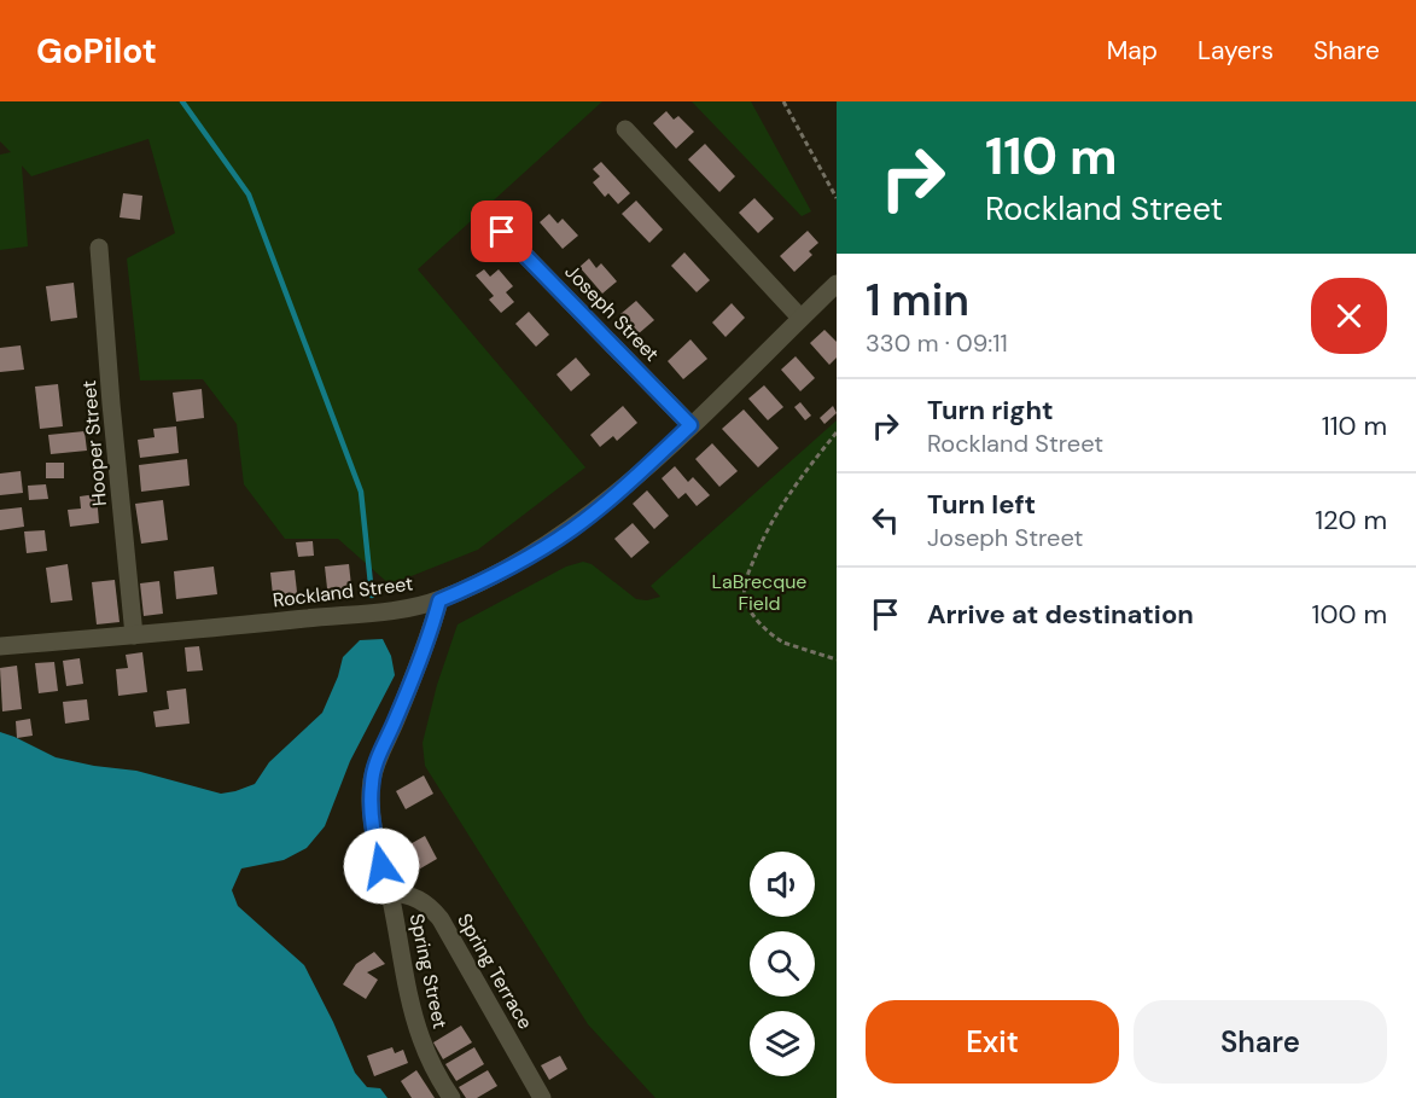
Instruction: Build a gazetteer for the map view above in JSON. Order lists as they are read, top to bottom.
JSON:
{
  "streets": {
    "street": [
      "Joseph Street",
      "Hooper Street",
      "Rockland Street",
      "Spring Street",
      "Spring Terrace"
    ]
  },
  "crossings": [
    ["Joseph Street", "Rockland Street"],
    ["Hooper Street", "Rockland Street"],
    ["Rockland Street", "Spring Street"],
    ["Spring Street", "Spring Terrace"]
  ],
  "parks": ["LaBrecque Field"],
  "page": {
    "header": "GoPilot",
    "nav": ["Map", "Layers", "Share"],
    "turn": ["110 m", "Rockland Street"],
    "heading": ["1 min", "330 m · 09:11"],
    "list": [
      {
        "name": "Turn right",
        "note": "Rockland Street",
        "value": "110 m"
      },
      {
        "name": "Turn left",
        "note": "Joseph Street",
        "value": "120 m"
      },
      {
        "name": "Arrive at destination",
        "value": "100 m"
      }
    ],
    "buttons": ["Exit", "Share"]
  }
}
